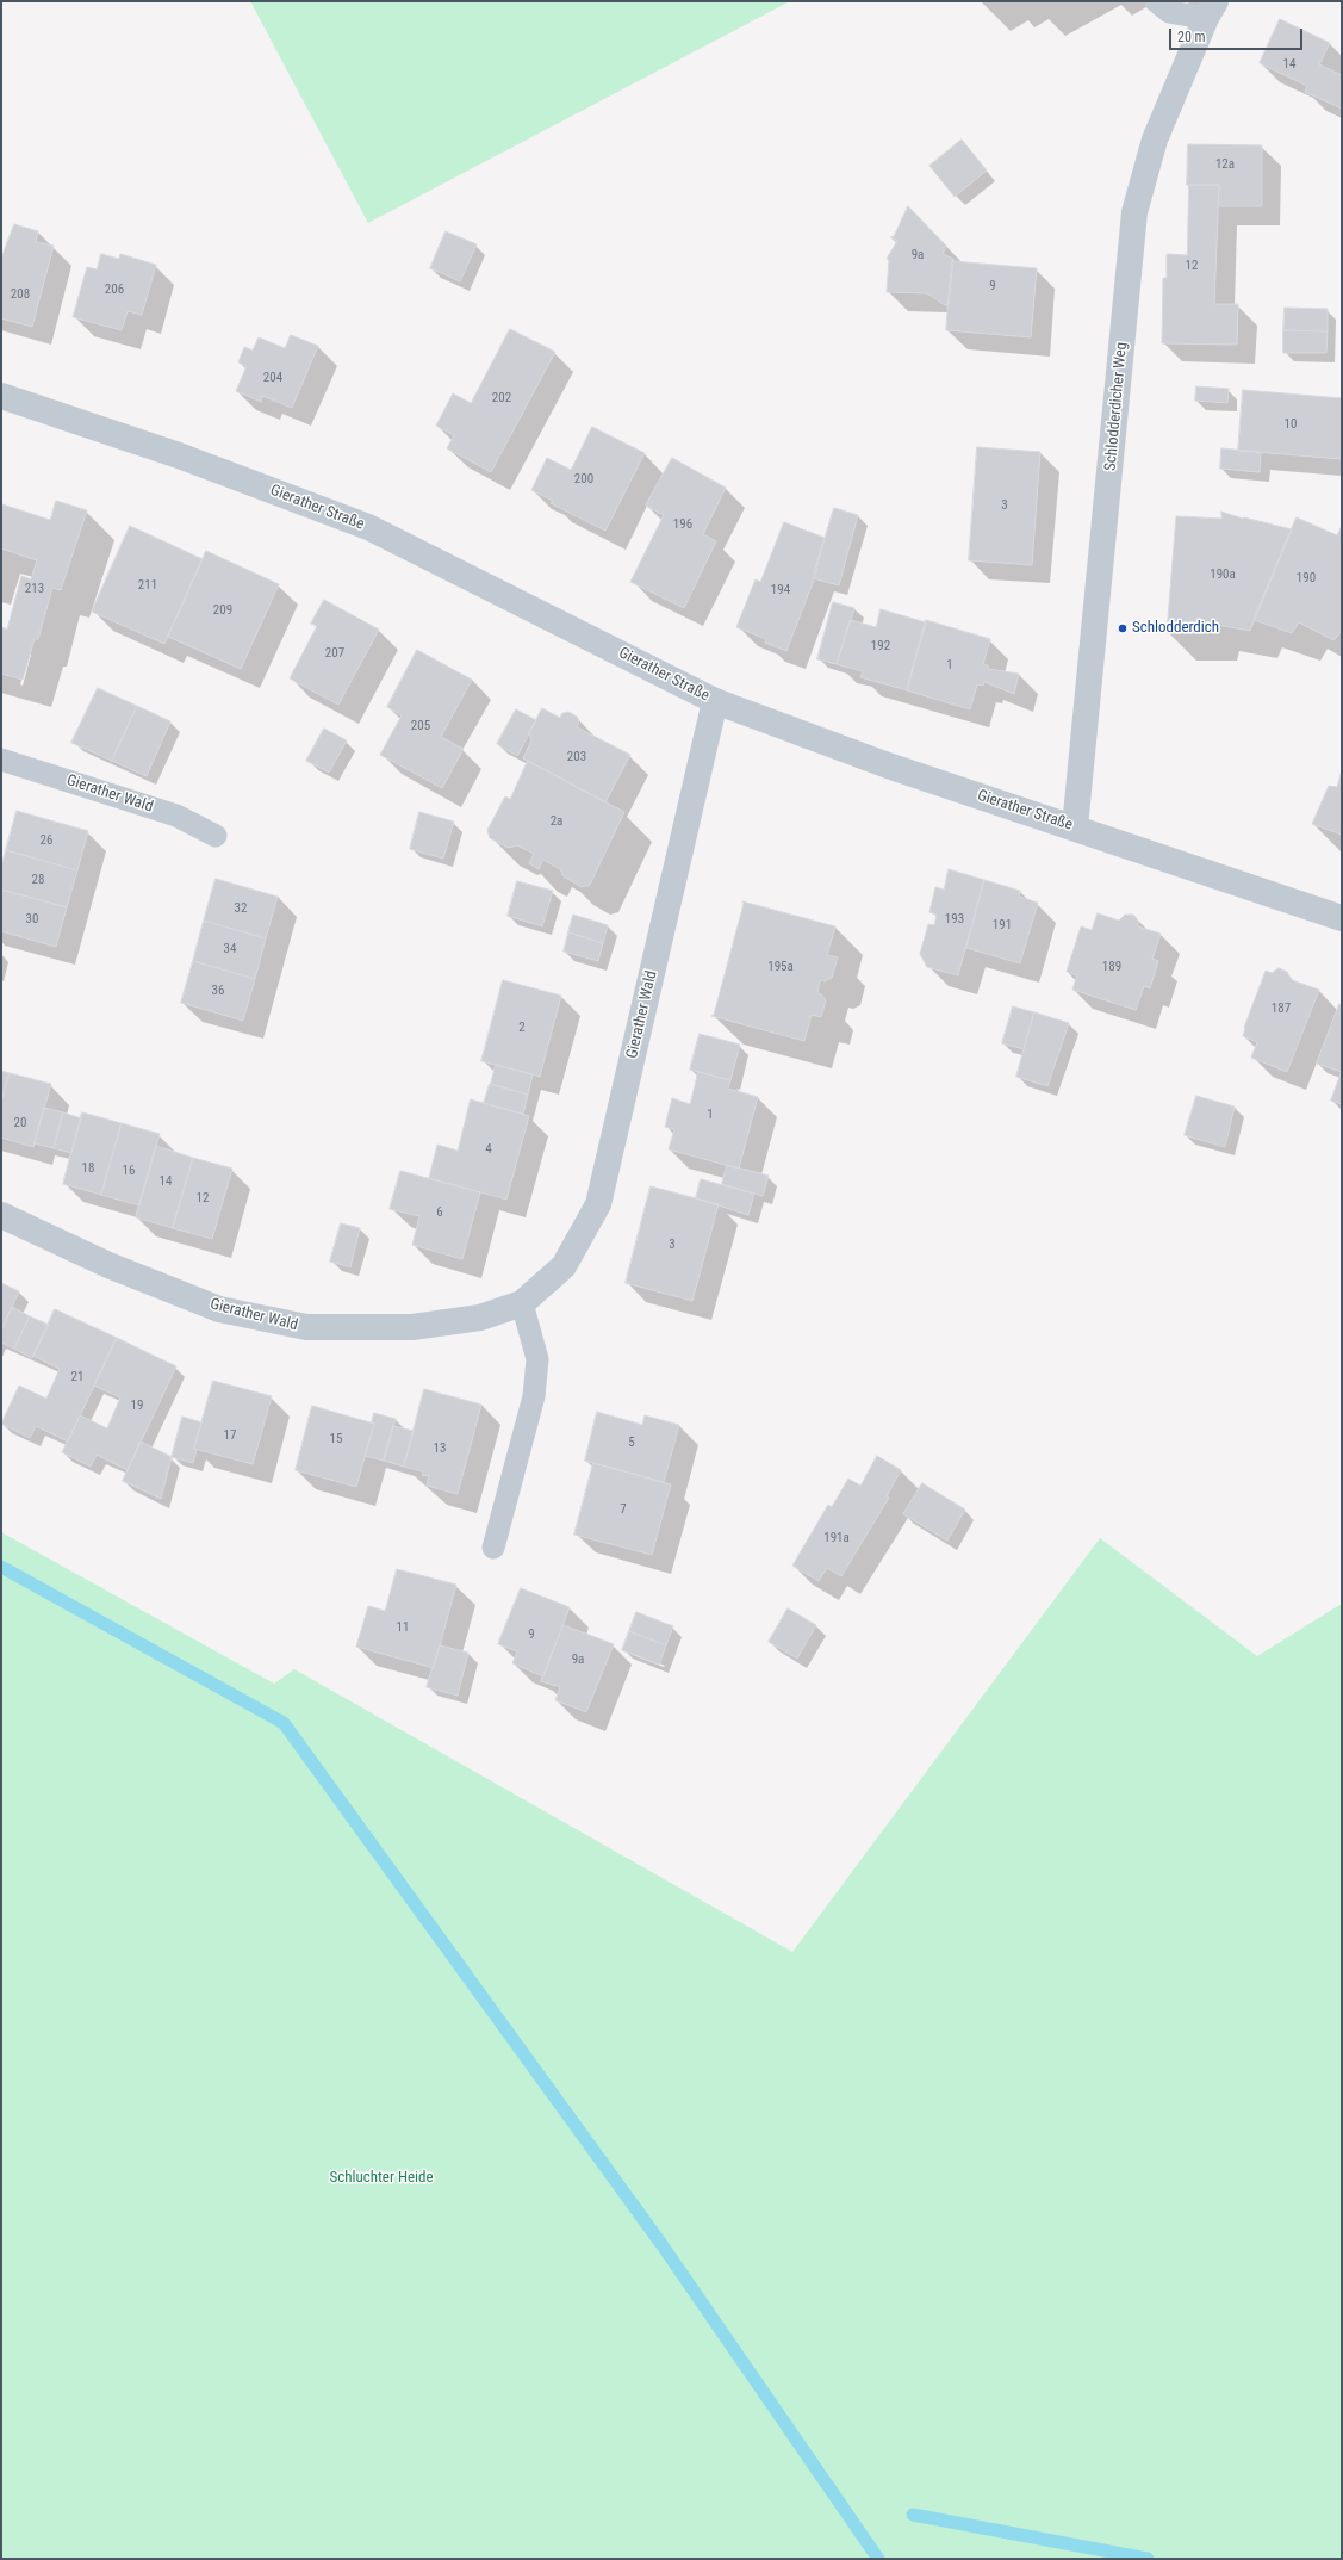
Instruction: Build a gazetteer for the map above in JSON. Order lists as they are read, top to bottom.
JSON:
{
  "streets": {
    "street": ["Schlodderdicher Weg", "Gierather Straße", "Gierather Wald"]
  },
  "crossings": [
    ["Schlodderdicher Weg", "Gierather Straße"],
    ["Gierather Straße", "Gierather Wald"]
  ],
  "parks": ["Schluchter Heide"],
  "places": ["Schlodderdich"],
  "house_numbers": [
    "14",
    "12a",
    "9a",
    "12",
    "9",
    "206",
    "208",
    "204",
    "202",
    "10",
    "200",
    "3",
    "196",
    "190a",
    "190",
    "211",
    "213",
    "194",
    "209",
    "192",
    "207",
    "1",
    "205",
    "203",
    "2a",
    "26",
    "28",
    "32",
    "30",
    "193",
    "191",
    "34",
    "195a",
    "189",
    "36",
    "187",
    "2",
    "1",
    "20",
    "4",
    "18",
    "16",
    "14",
    "12",
    "6",
    "3",
    "21",
    "19",
    "17",
    "15",
    "5",
    "13",
    "7",
    "191a",
    "11",
    "9",
    "9a"
  ],
  "scale_bar": "20 m"
}
